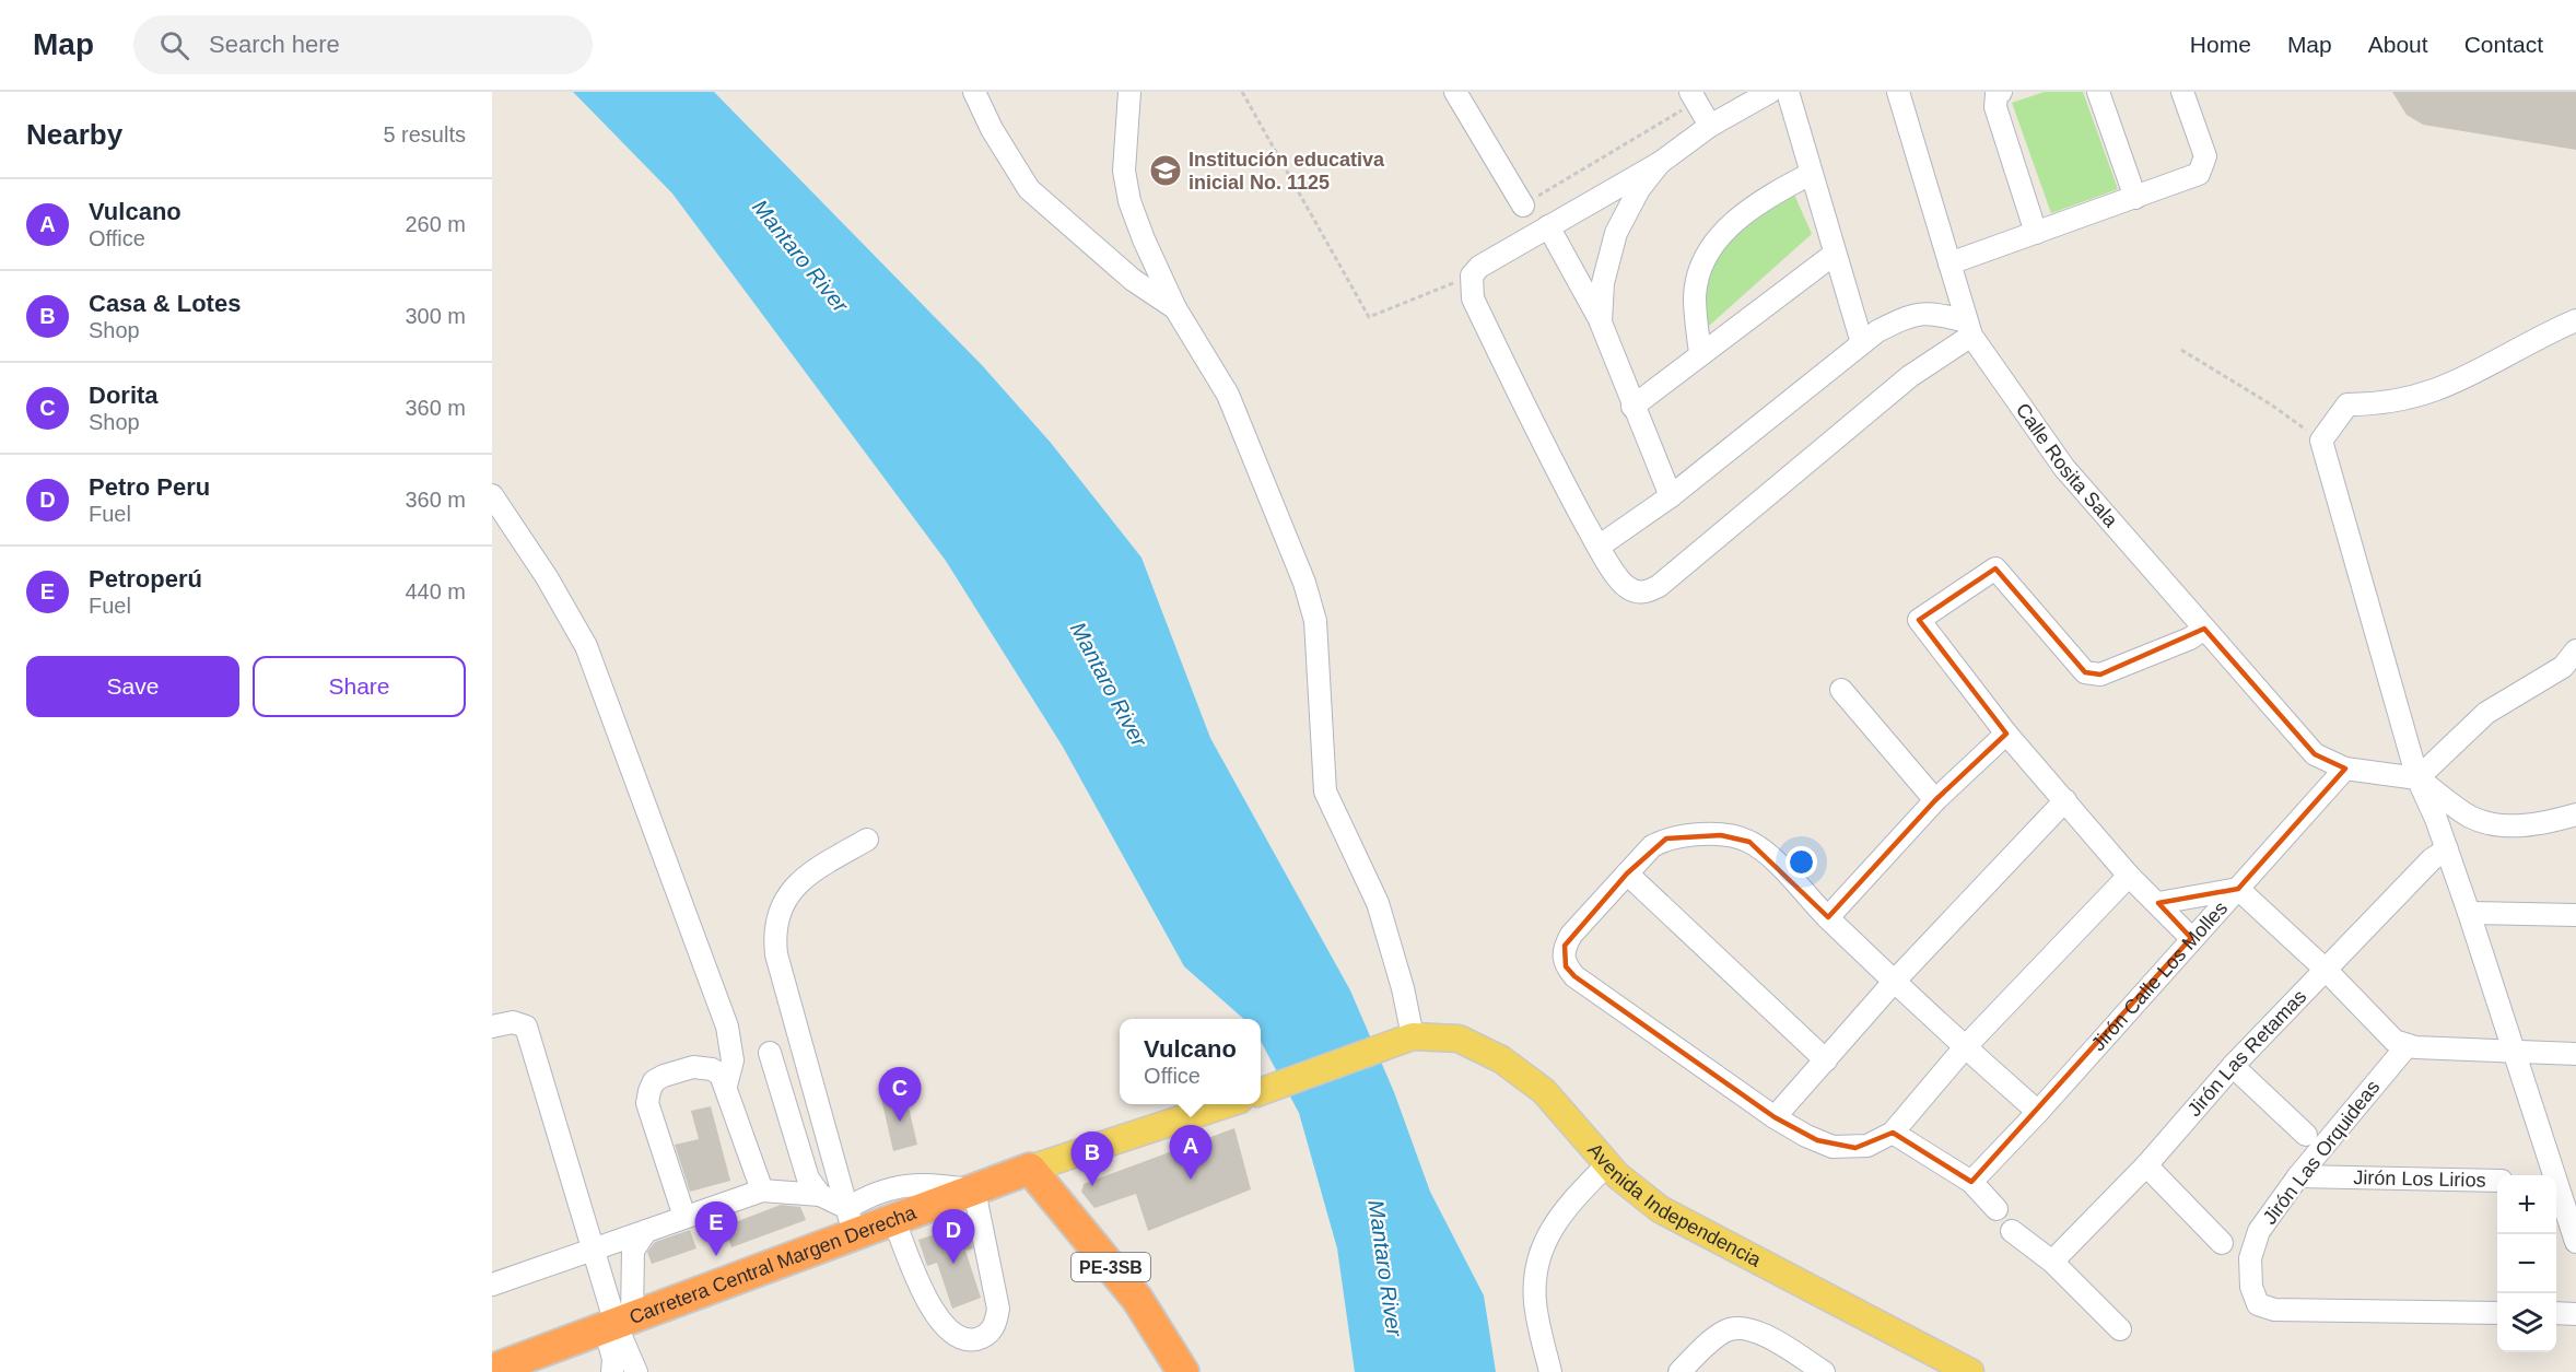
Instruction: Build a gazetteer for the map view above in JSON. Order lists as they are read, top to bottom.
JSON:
{
  "streets": {
    "highway": ["Carretera Central Margen Derecha", "PE-3SB"],
    "main road": ["Avenida Independencia"],
    "street": [
      "Calle Rosita Sala",
      "Jirón Calle Los Molles",
      "Jirón Las Retamas",
      "Jirón Las Orquideas",
      "Jirón Los Lirios"
    ]
  },
  "crossings": [
    ["Calle Rosita Sala", "Jirón Calle Los Molles"],
    ["Jirón Las Orquideas", "Jirón Los Lirios"],
    ["Carretera Central Margen Derecha", "PE-3SB"]
  ],
  "water": ["Mantaro River"],
  "places": {
    "school or university": ["Institución educativa inicial No. 1125"]
  },
  "page": {
    "header": "Map",
    "search": "Search here",
    "nav": [
      "Home",
      "Map",
      "About",
      "Contact"
    ],
    "heading": ["Nearby", "5 results"],
    "list": [
      {
        "mark": "A",
        "name": "Vulcano",
        "note": "Office",
        "value": "260 m"
      },
      {
        "mark": "B",
        "name": "Casa & Lotes",
        "note": "Shop",
        "value": "300 m"
      },
      {
        "mark": "C",
        "name": "Dorita",
        "note": "Shop",
        "value": "360 m"
      },
      {
        "mark": "D",
        "name": "Petro Peru",
        "note": "Fuel",
        "value": "360 m"
      },
      {
        "mark": "E",
        "name": "Petroperú",
        "note": "Fuel",
        "value": "440 m"
      }
    ],
    "buttons": ["Save", "Share"],
    "popup": ["Vulcano", "Office"],
    "pins": [
      "C",
      "A",
      "B",
      "E",
      "D"
    ],
    "map_buttons": ["+", "−"]
  }
}
